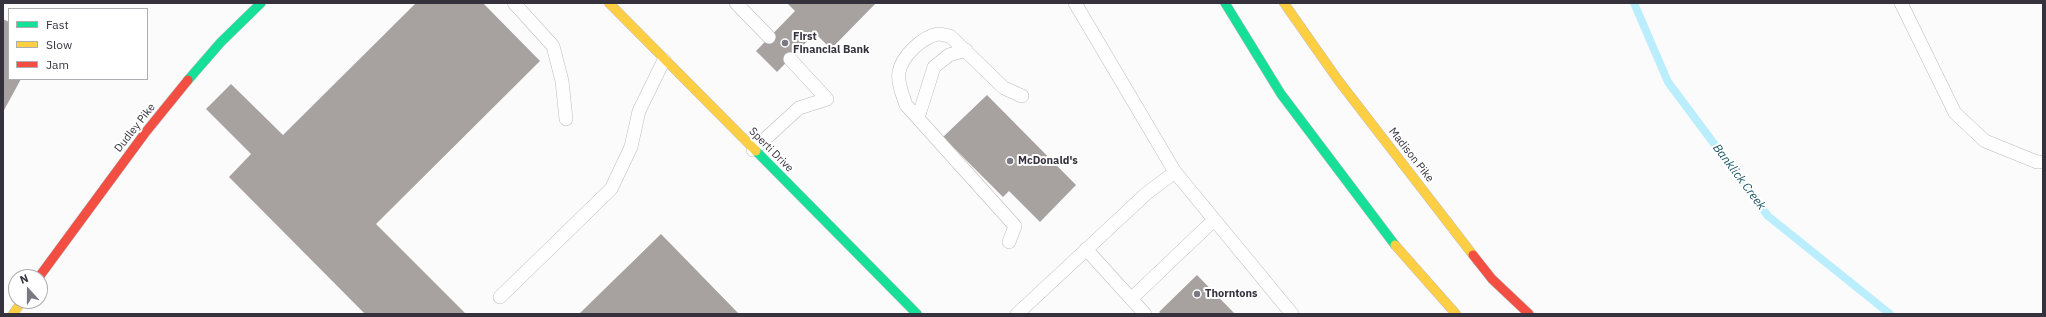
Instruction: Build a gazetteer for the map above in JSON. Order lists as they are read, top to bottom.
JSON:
{
  "streets": {
    "street": ["Dudley Pike", "Sperti Drive", "Madison Pike"]
  },
  "water": ["Banklick Creek"],
  "places": ["First Financial Bank", "McDonald's", "Thorntons"],
  "legend": ["Fast", "Slow", "Jam"],
  "north": "top"
}
